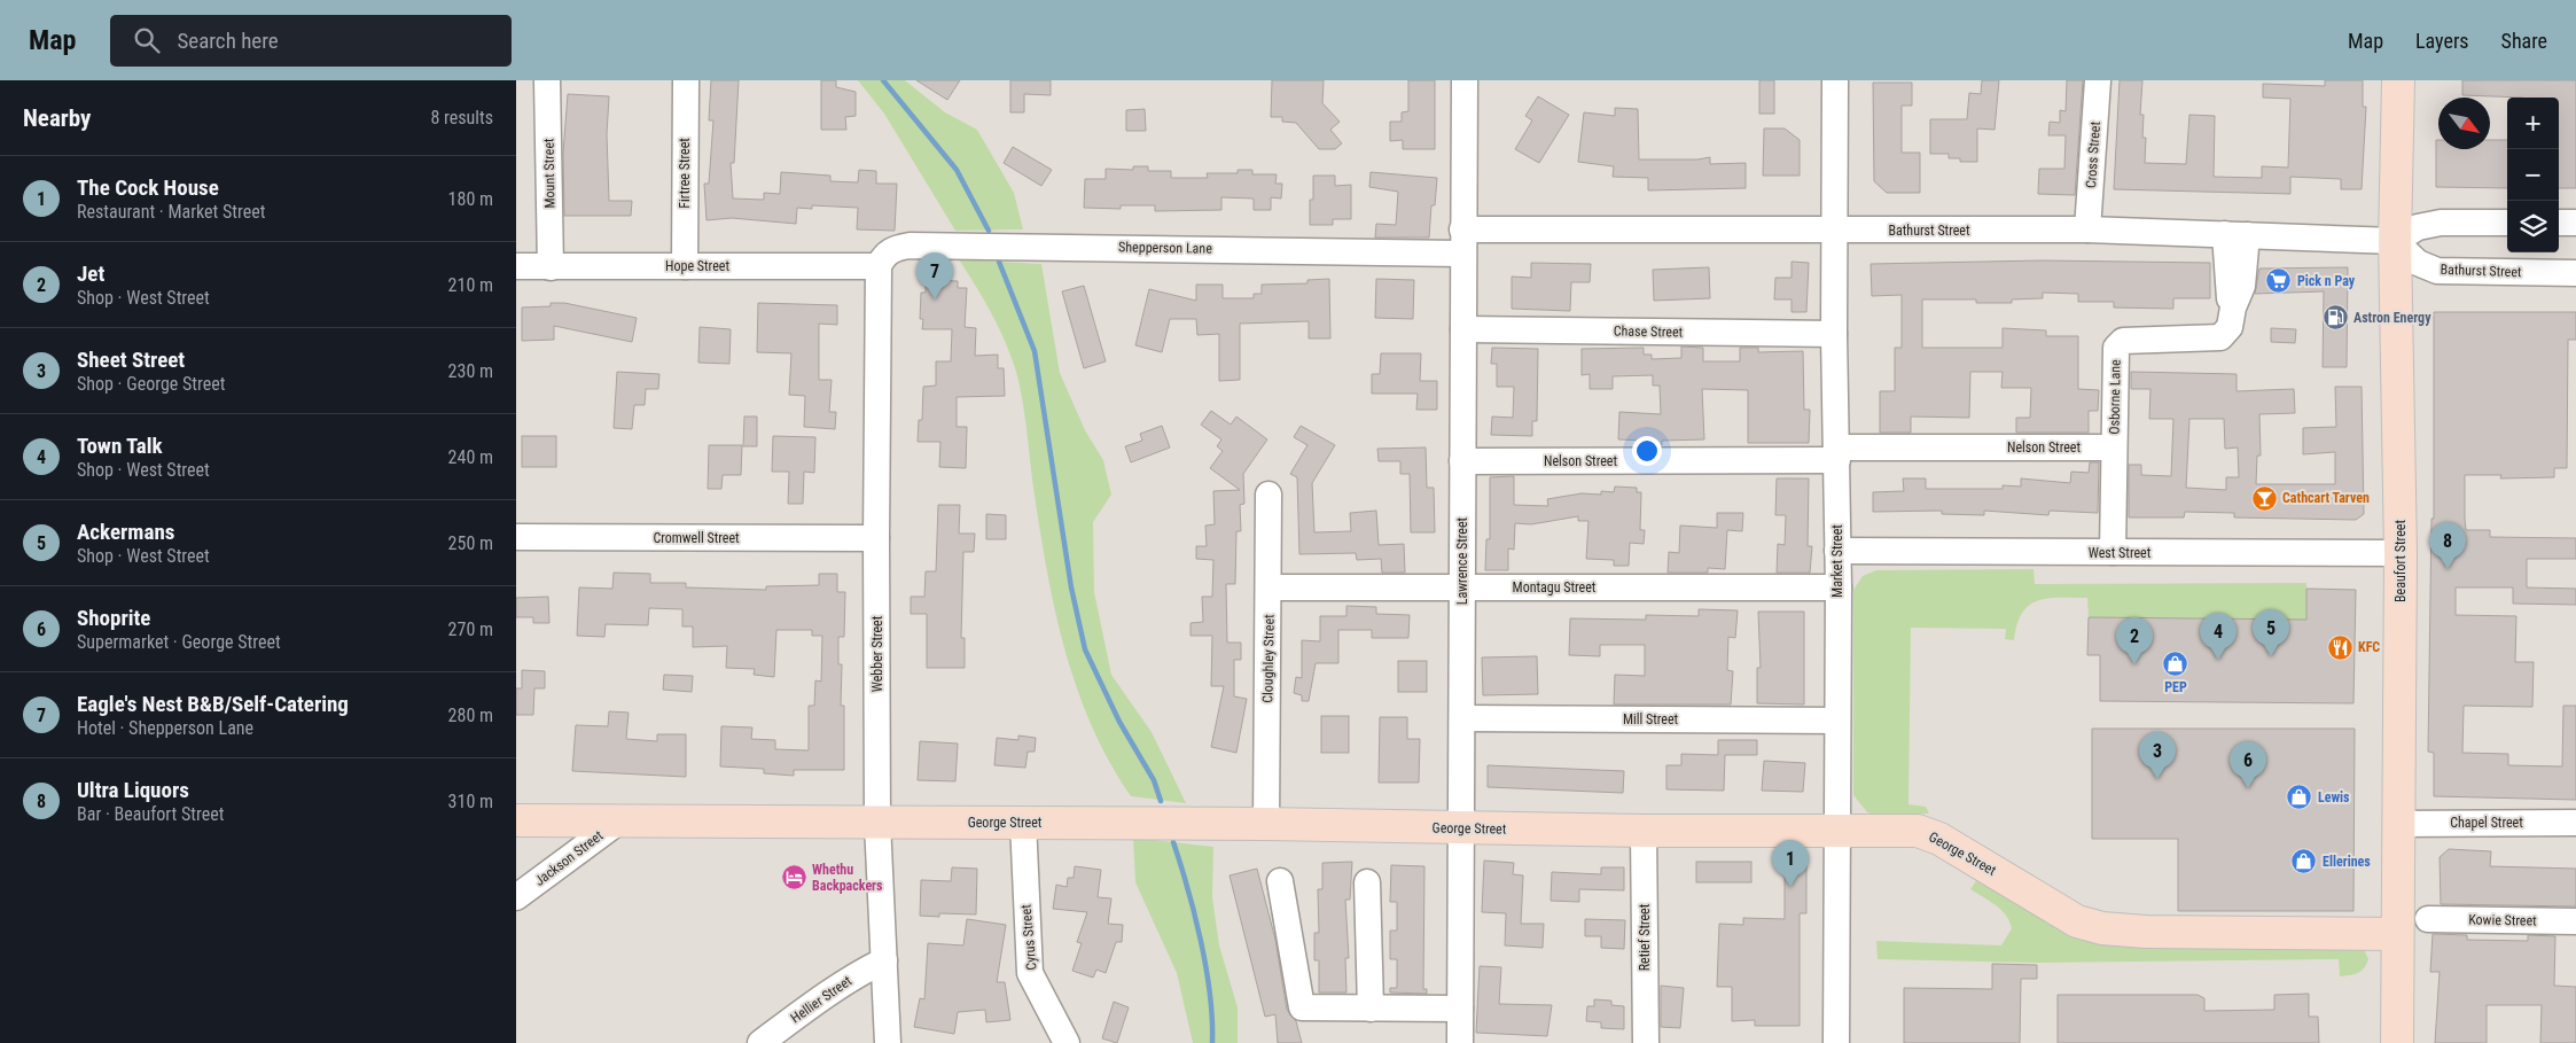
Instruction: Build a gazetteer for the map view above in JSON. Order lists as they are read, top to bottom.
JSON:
{
  "streets": {
    "main road": ["Beaufort Street", "George Street"],
    "street": [
      "Cross Street",
      "Mount Street",
      "Firtree Street",
      "Bathurst Street",
      "Shepperson Lane",
      "Hope Street",
      "Chase Street",
      "Osborne Lane",
      "Nelson Street",
      "Cromwell Street",
      "West Street",
      "Lawrence Street",
      "Market Street",
      "Montagu Street",
      "Webber Street",
      "Cloughley Street",
      "Mill Street",
      "Chapel Street",
      "Jackson Street",
      "Kowie Street",
      "Cyrus Street",
      "Retief Street",
      "Hellier Street"
    ]
  },
  "crossings": [
    ["Cross Street", "Bathurst Street"],
    ["Mount Street", "Hope Street"],
    ["Firtree Street", "Hope Street"],
    ["Bathurst Street", "Shepperson Lane"],
    ["Bathurst Street", "Osborne Lane"],
    ["Bathurst Street", "Lawrence Street"],
    ["Bathurst Street", "Market Street"],
    ["Bathurst Street", "Beaufort Street"],
    ["Shepperson Lane", "Hope Street"],
    ["Shepperson Lane", "Lawrence Street"],
    ["Shepperson Lane", "Webber Street"],
    ["Hope Street", "Webber Street"],
    ["Chase Street", "Lawrence Street"],
    ["Chase Street", "Market Street"],
    ["Osborne Lane", "Nelson Street"],
    ["Osborne Lane", "West Street"],
    ["Nelson Street", "Lawrence Street"],
    ["Nelson Street", "Market Street"],
    ["Cromwell Street", "Webber Street"],
    ["West Street", "Market Street"],
    ["West Street", "Beaufort Street"],
    ["Lawrence Street", "Montagu Street"],
    ["Lawrence Street", "Mill Street"],
    ["Lawrence Street", "George Street"],
    ["Market Street", "Montagu Street"],
    ["Market Street", "Mill Street"],
    ["Market Street", "George Street"],
    ["Beaufort Street", "George Street"],
    ["Beaufort Street", "Chapel Street"],
    ["Montagu Street", "Cloughley Street"],
    ["Webber Street", "George Street"],
    ["Webber Street", "Hellier Street"],
    ["Cloughley Street", "George Street"],
    ["George Street", "Jackson Street"],
    ["George Street", "Cyrus Street"],
    ["George Street", "Retief Street"]
  ],
  "places": {
    "supermarket": ["Pick n Pay"],
    "fuel station": ["Astron Energy"],
    "bar": ["Cathcart Tarven"],
    "restaurant": ["KFC"],
    "shop": ["PEP", "Lewis", "Ellerines"],
    "hotel": ["Whethu Backpackers"]
  },
  "north": "bottom right",
  "page": {
    "header": "Map",
    "search": "Search here",
    "nav": ["Map", "Layers", "Share"],
    "heading": ["Nearby", "8 results"],
    "map_buttons": ["+", "−"],
    "list": [
      {
        "mark": "1",
        "name": "The Cock House",
        "note": "Restaurant · Market Street",
        "value": "180 m"
      },
      {
        "mark": "2",
        "name": "Jet",
        "note": "Shop · West Street",
        "value": "210 m"
      },
      {
        "mark": "3",
        "name": "Sheet Street",
        "note": "Shop · George Street",
        "value": "230 m"
      },
      {
        "mark": "4",
        "name": "Town Talk",
        "note": "Shop · West Street",
        "value": "240 m"
      },
      {
        "mark": "5",
        "name": "Ackermans",
        "note": "Shop · West Street",
        "value": "250 m"
      },
      {
        "mark": "6",
        "name": "Shoprite",
        "note": "Supermarket · George Street",
        "value": "270 m"
      },
      {
        "mark": "7",
        "name": "Eagle's Nest B&B/Self-Catering",
        "note": "Hotel · Shepperson Lane",
        "value": "280 m"
      },
      {
        "mark": "8",
        "name": "Ultra Liquors",
        "note": "Bar · Beaufort Street",
        "value": "310 m"
      }
    ],
    "pins": [
      "7",
      "8",
      "5",
      "4",
      "2",
      "3",
      "6",
      "1"
    ]
  }
}
